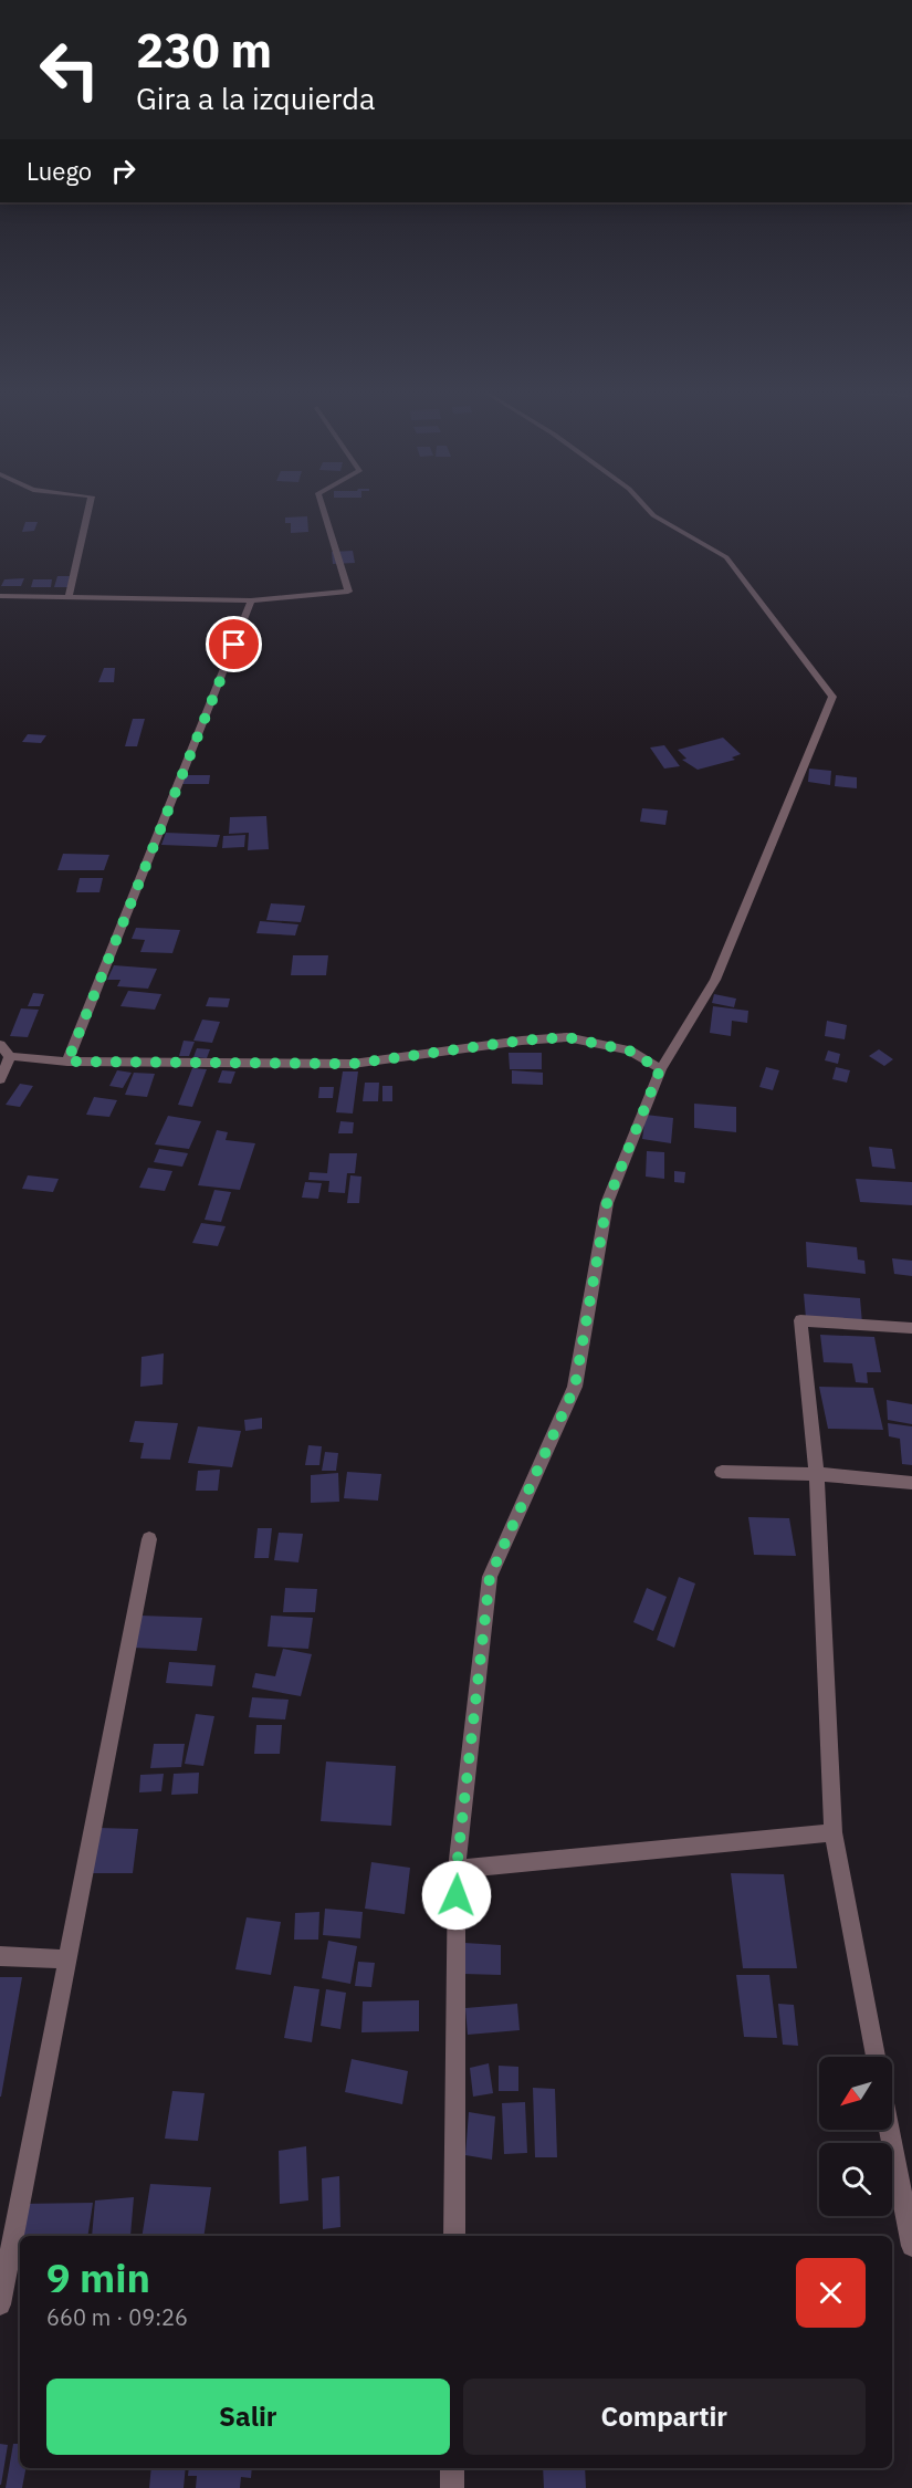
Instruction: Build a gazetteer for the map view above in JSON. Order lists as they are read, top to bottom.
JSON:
{
  "north": "bottom left",
  "page": {
    "turn": ["230 m", "Gira a la izquierda"],
    "then": "Luego",
    "heading": ["9 min", "660 m · 09:26"],
    "buttons": ["Salir", "Compartir"]
  }
}
